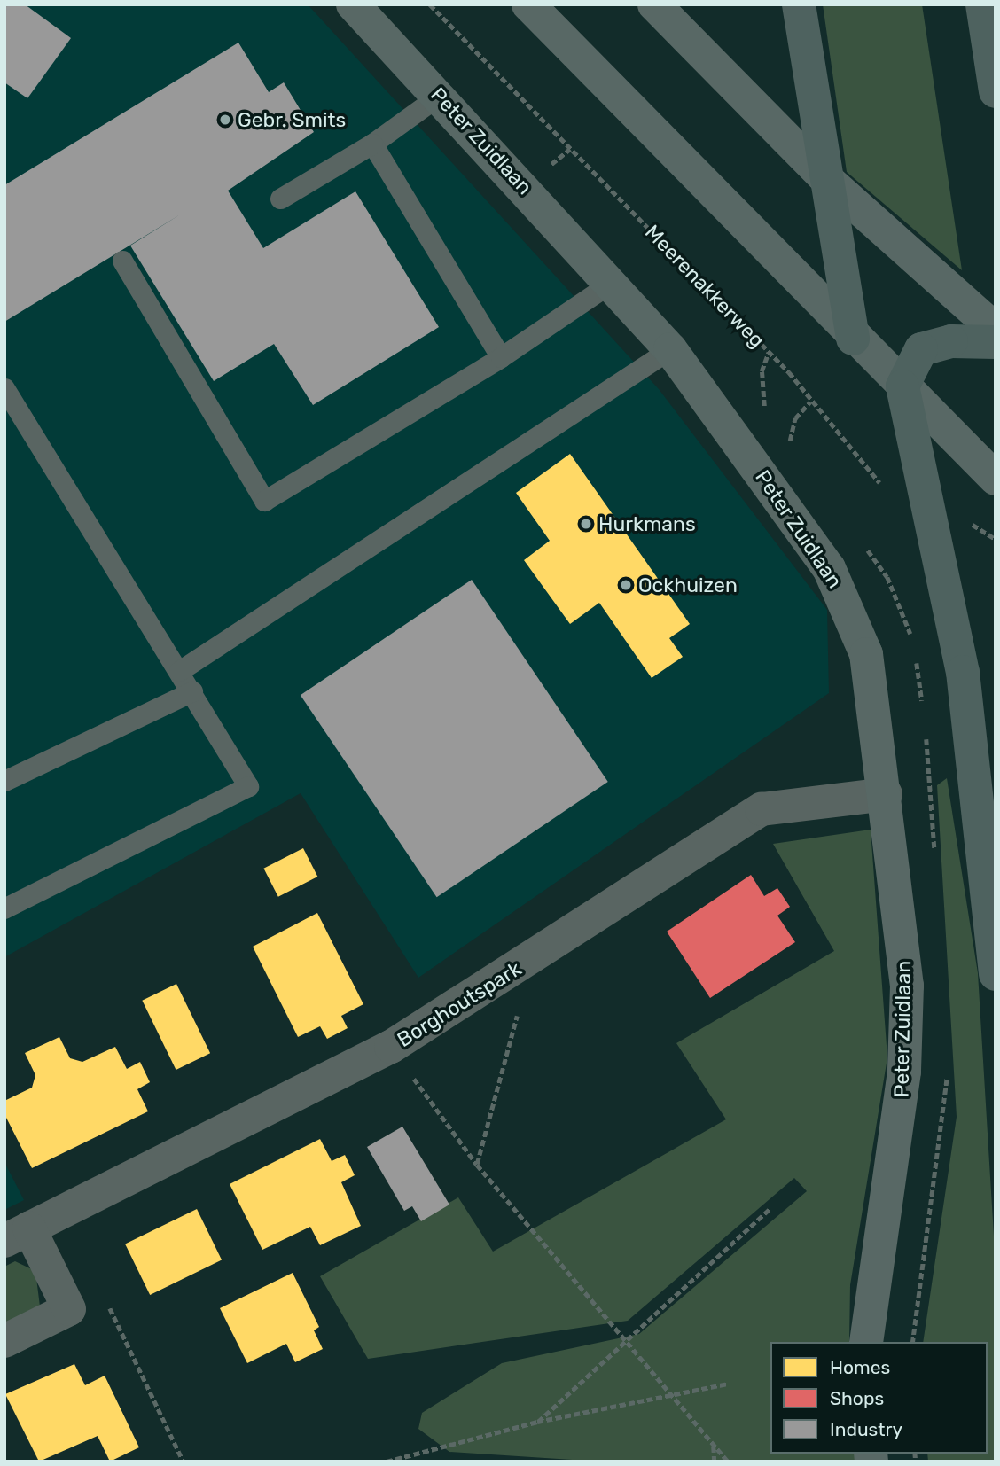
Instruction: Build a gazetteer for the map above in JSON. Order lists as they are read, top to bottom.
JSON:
{
  "streets": {
    "street": ["Peter Zuidlaan", "Borghoutspark"],
    "path": ["Meerenakkerweg"]
  },
  "crossings": [
    ["Peter Zuidlaan", "Borghoutspark"]
  ],
  "places": ["Gebr. Smits", "Hurkmans", "Ockhuizen"],
  "legend": ["Homes", "Shops", "Industry"]
}
